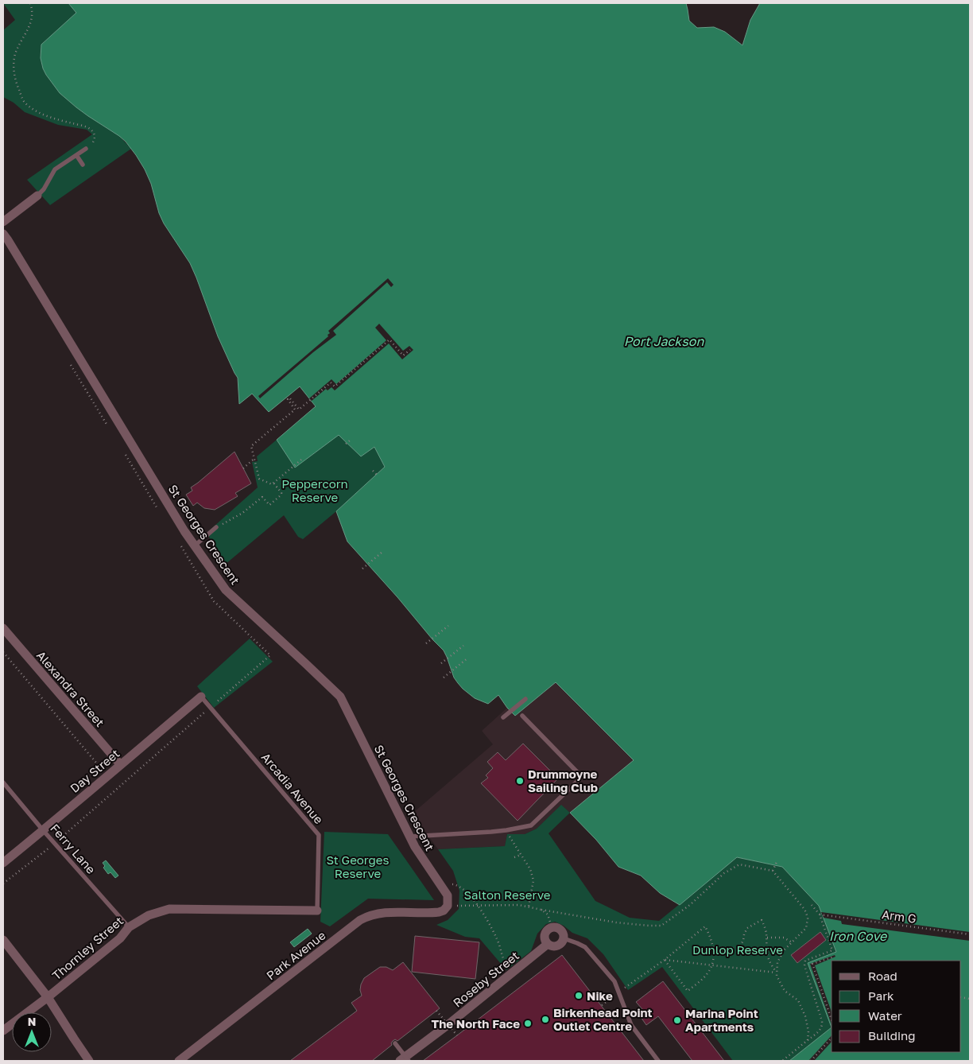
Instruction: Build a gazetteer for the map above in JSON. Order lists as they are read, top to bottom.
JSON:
{
  "streets": {
    "street": [
      "St Georges Crescent",
      "Alexandra Street",
      "Day Street",
      "Thornley Street",
      "Park Avenue",
      "Roseby Street"
    ],
    "lane": ["Arcadia Avenue", "Ferry Lane"],
    "path": ["Arm G"]
  },
  "crossings": [
    ["St Georges Crescent", "Park Avenue"],
    ["Alexandra Street", "Day Street"],
    ["Day Street", "Arcadia Avenue"],
    ["Day Street", "Ferry Lane"],
    ["Arcadia Avenue", "Thornley Street"],
    ["Ferry Lane", "Thornley Street"]
  ],
  "water": ["Port Jackson", "Iron Cove"],
  "parks": [
    "Peppercorn Reserve",
    "St Georges Reserve",
    "Salton Reserve",
    "Dunlop Reserve"
  ],
  "places": [
    "Drummoyne Sailing Club",
    "Nike",
    "Birkenhead Point Outlet Centre",
    "Marina Point Apartments",
    "The North Face"
  ],
  "legend": [
    "Road",
    "Park",
    "Water",
    "Building"
  ],
  "north": "top"
}
